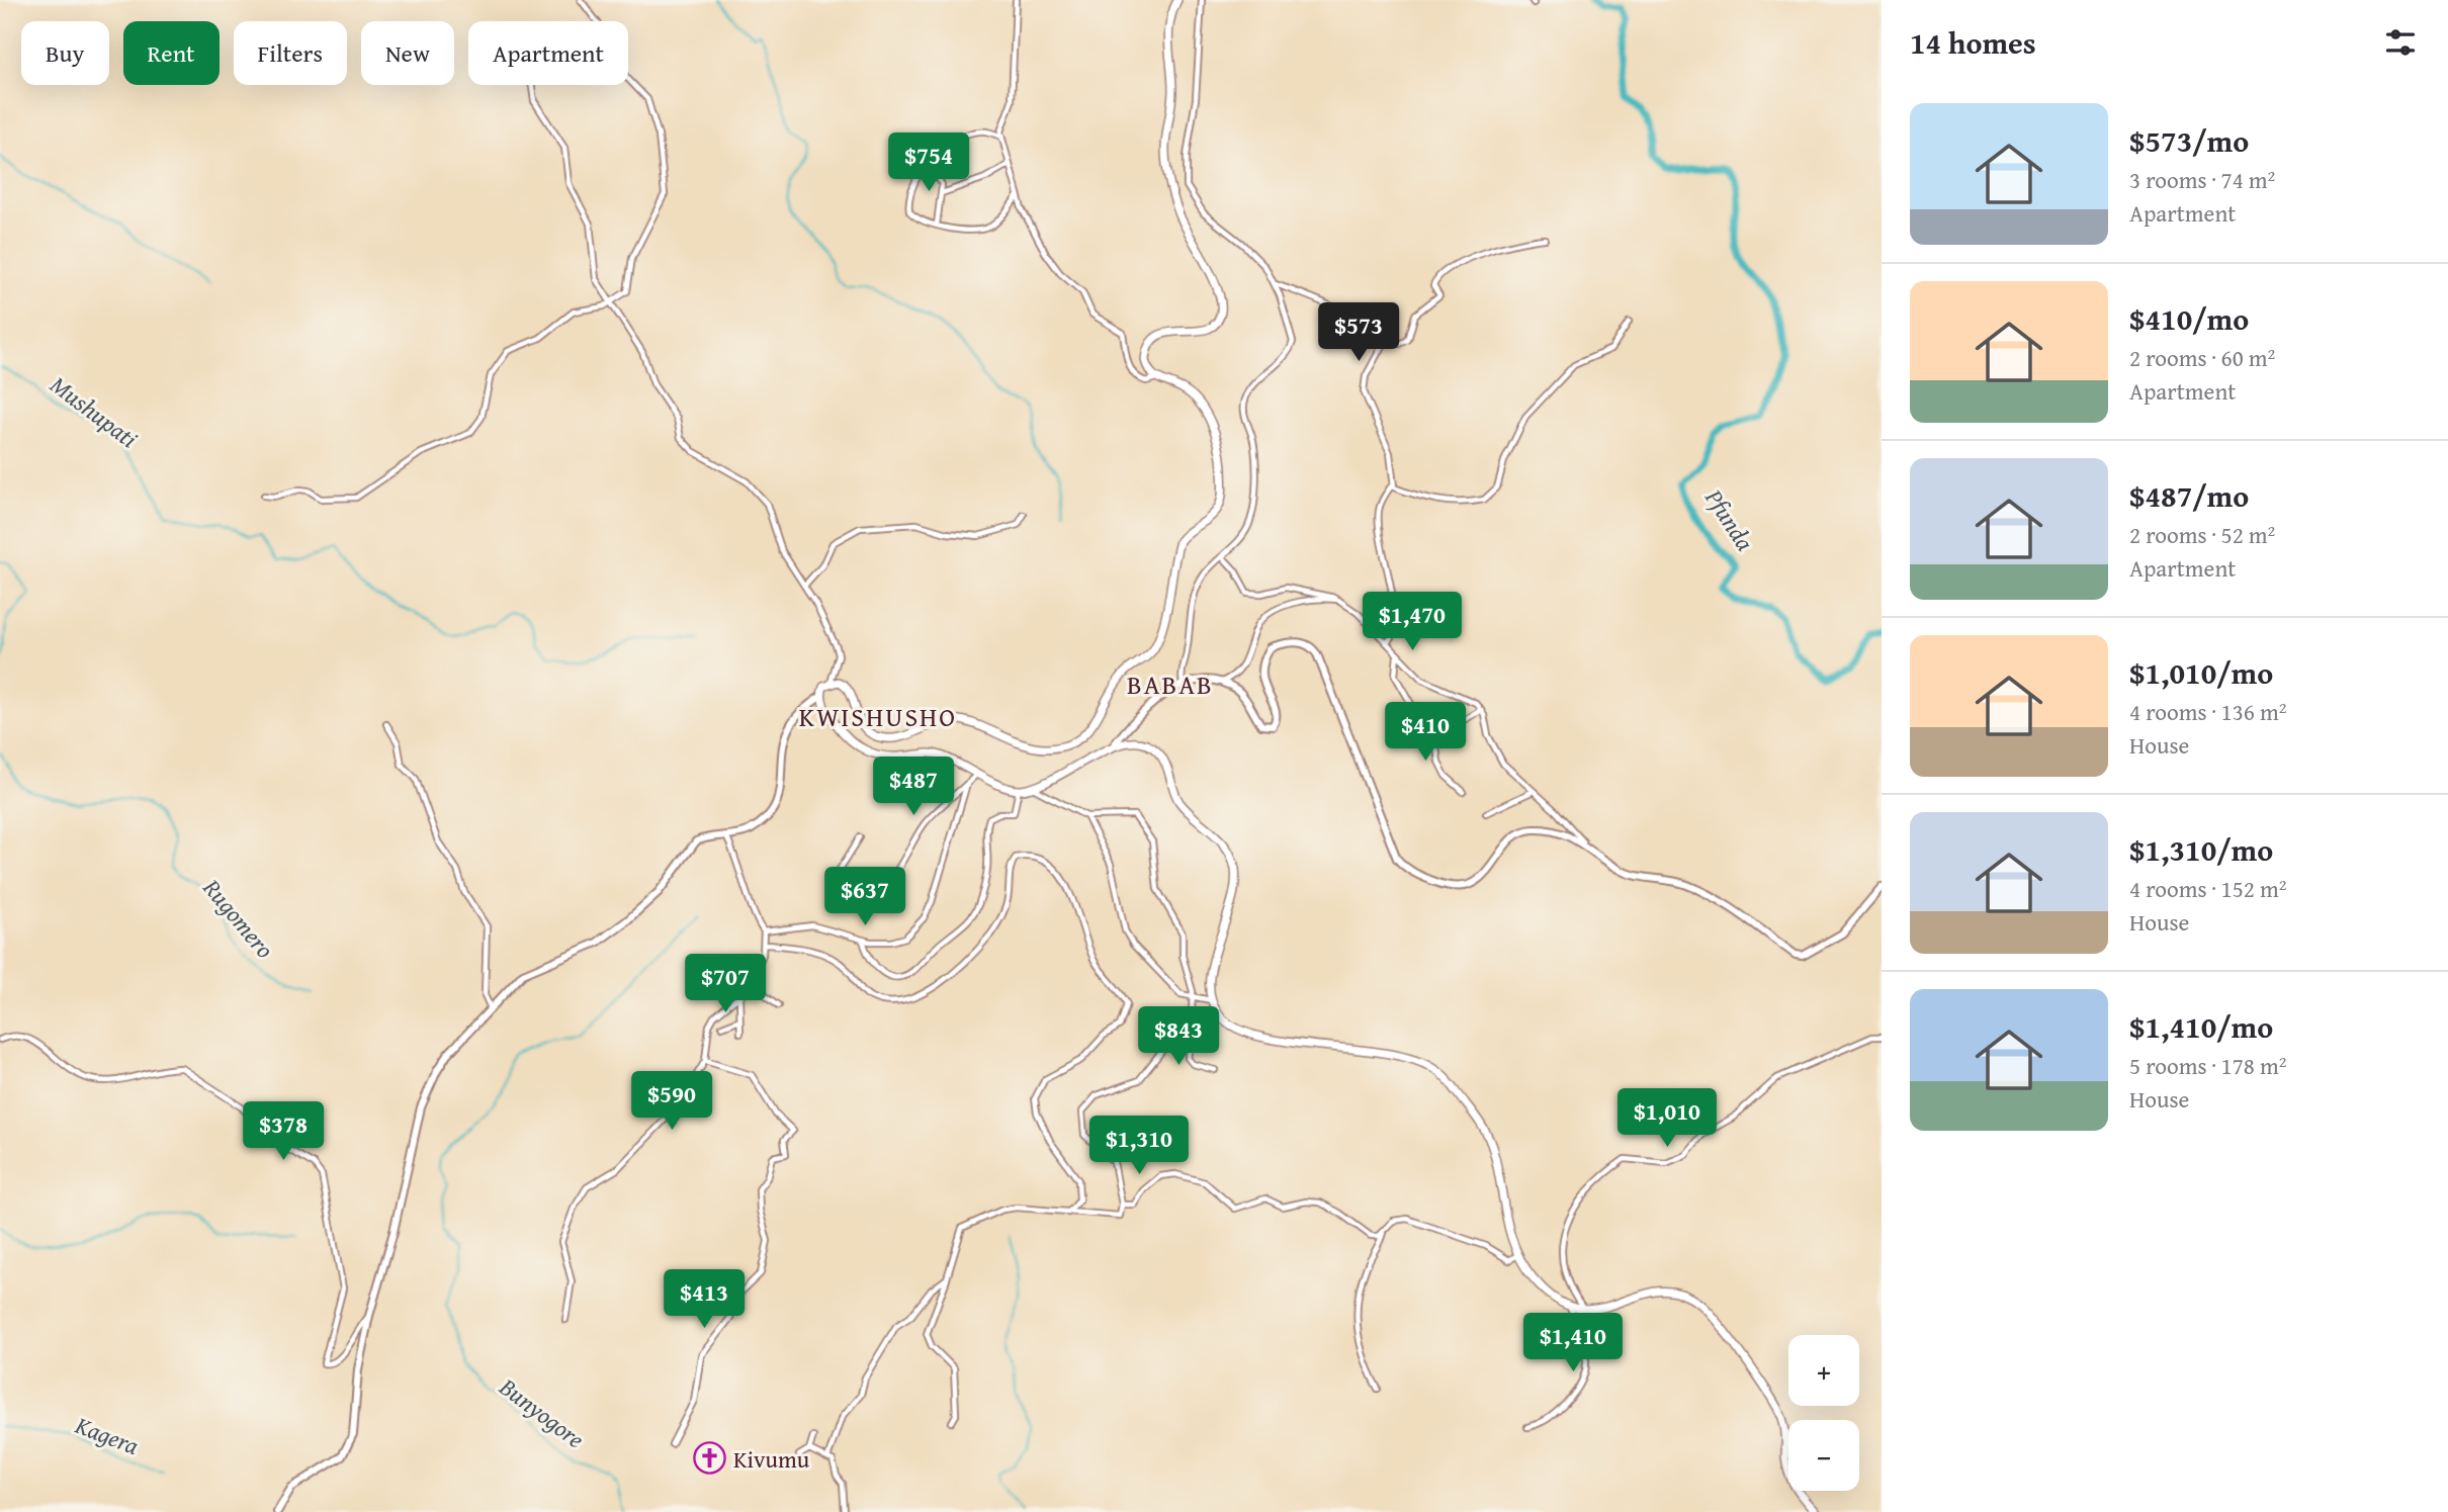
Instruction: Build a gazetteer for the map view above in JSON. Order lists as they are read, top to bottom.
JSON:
{
  "districts": ["BABAB", "KWISHUSHO"],
  "water": [
    "Mushupati",
    "Pfunda",
    "Rugomero",
    "Bunyogore",
    "Kagera"
  ],
  "places": {
    "church": ["Kivumu"]
  },
  "page": {
    "heading": "14 homes",
    "chip": [
      "Buy",
      "Rent",
      "Filters",
      "New",
      "Apartment"
    ],
    "list": [
      {
        "name": "$573/mo",
        "note": "3 rooms · 74 m² · Apartment"
      },
      {
        "name": "$410/mo",
        "note": "2 rooms · 60 m² · Apartment"
      },
      {
        "name": "$487/mo",
        "note": "2 rooms · 52 m² · Apartment"
      },
      {
        "name": "$1,010/mo",
        "note": "4 rooms · 136 m² · House"
      },
      {
        "name": "$1,310/mo",
        "note": "4 rooms · 152 m² · House"
      },
      {
        "name": "$1,410/mo",
        "note": "5 rooms · 178 m² · House"
      }
    ],
    "price": [
      "$754",
      "$573",
      "$1,470",
      "$410",
      "$487",
      "$637",
      "$707",
      "$843",
      "$590",
      "$1,010",
      "$378",
      "$1,310",
      "$413",
      "$1,410"
    ],
    "map_buttons": ["+", "−"]
  }
}
